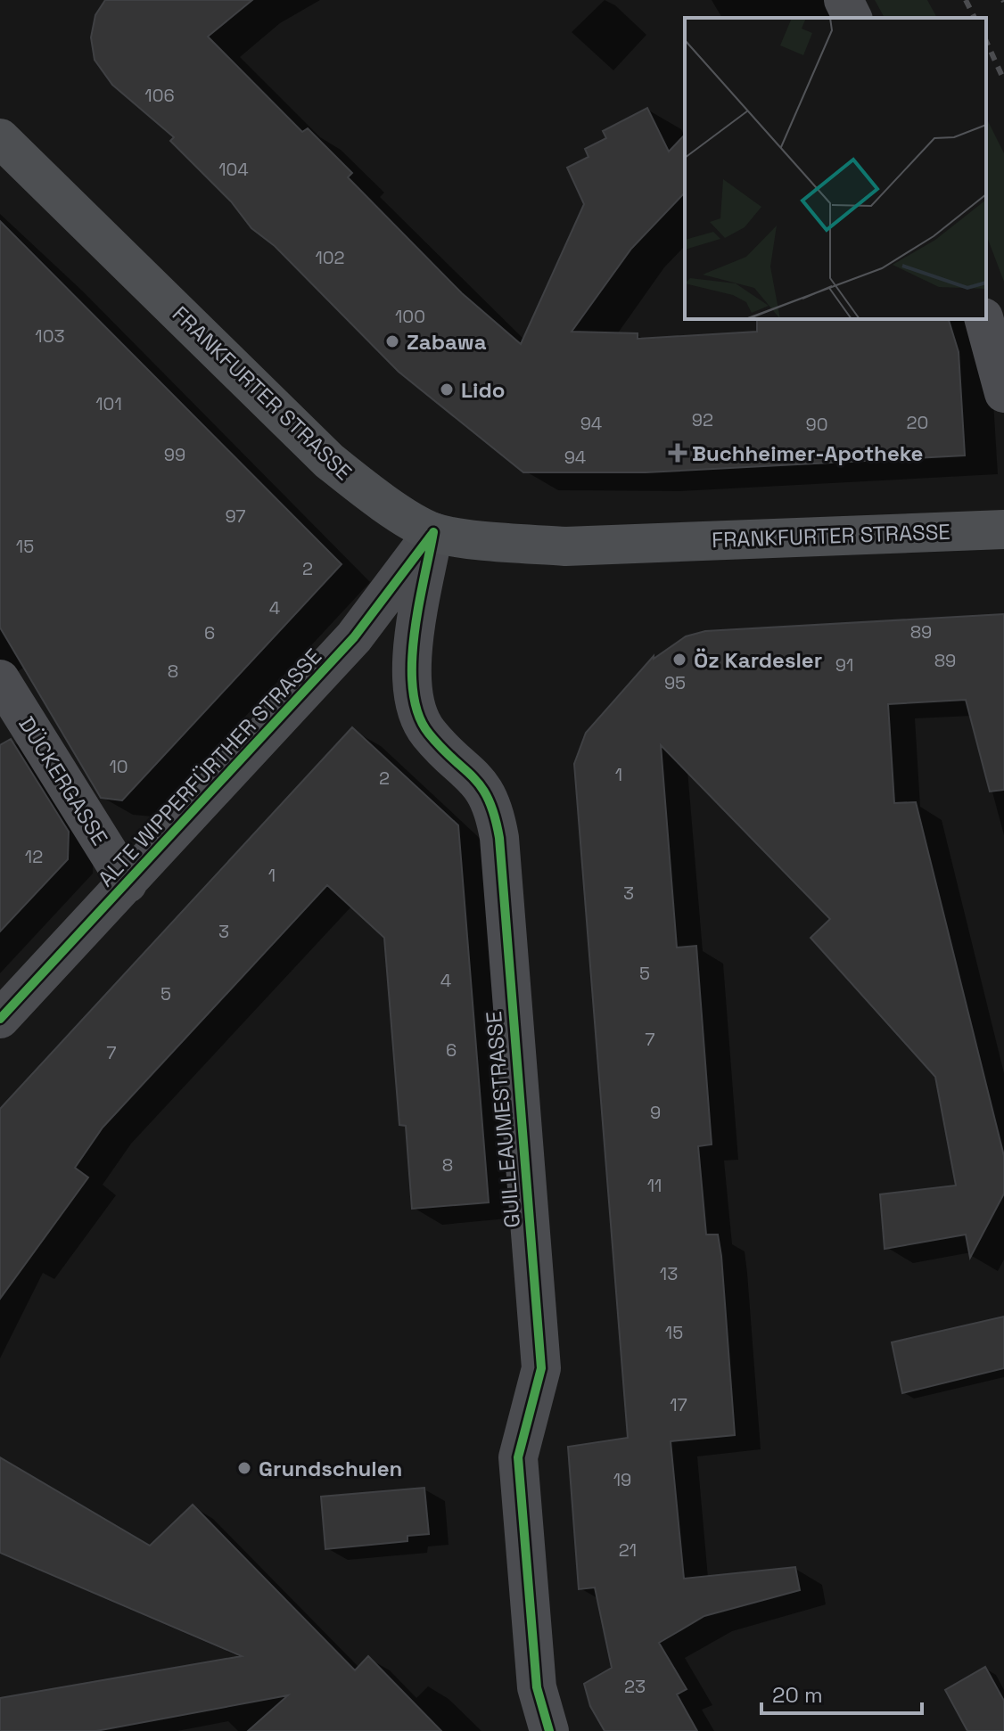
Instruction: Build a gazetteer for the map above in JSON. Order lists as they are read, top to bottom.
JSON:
{
  "streets": {
    "main road": ["FRANKFURTER STRASSE"],
    "street": ["ALTE WIPPERFÜRTHER STRASSE", "DÜCKERGASSE", "GUILLEAUMESTRASSE"]
  },
  "crossings": [
    ["FRANKFURTER STRASSE", "ALTE WIPPERFÜRTHER STRASSE"],
    ["FRANKFURTER STRASSE", "GUILLEAUMESTRASSE"],
    ["ALTE WIPPERFÜRTHER STRASSE", "DÜCKERGASSE"],
    ["ALTE WIPPERFÜRTHER STRASSE", "GUILLEAUMESTRASSE"]
  ],
  "places": {
    "other": [
      "Zabawa",
      "Lido",
      "Öz Kardesler",
      "Grundschulen"
    ],
    "health": ["Buchheimer-Apotheke"]
  },
  "house_numbers": [
    "106",
    "104",
    "102",
    "100",
    "103",
    "101",
    "92",
    "20",
    "94",
    "90",
    "99",
    "94",
    "97",
    "15",
    "2",
    "4",
    "89",
    "6",
    "89",
    "91",
    "8",
    "95",
    "10",
    "1",
    "2",
    "12",
    "1",
    "3",
    "3",
    "5",
    "4",
    "5",
    "7",
    "6",
    "7",
    "9",
    "8",
    "11",
    "13",
    "15",
    "17",
    "19",
    "21",
    "23"
  ],
  "scale_bar": "20 m"
}
